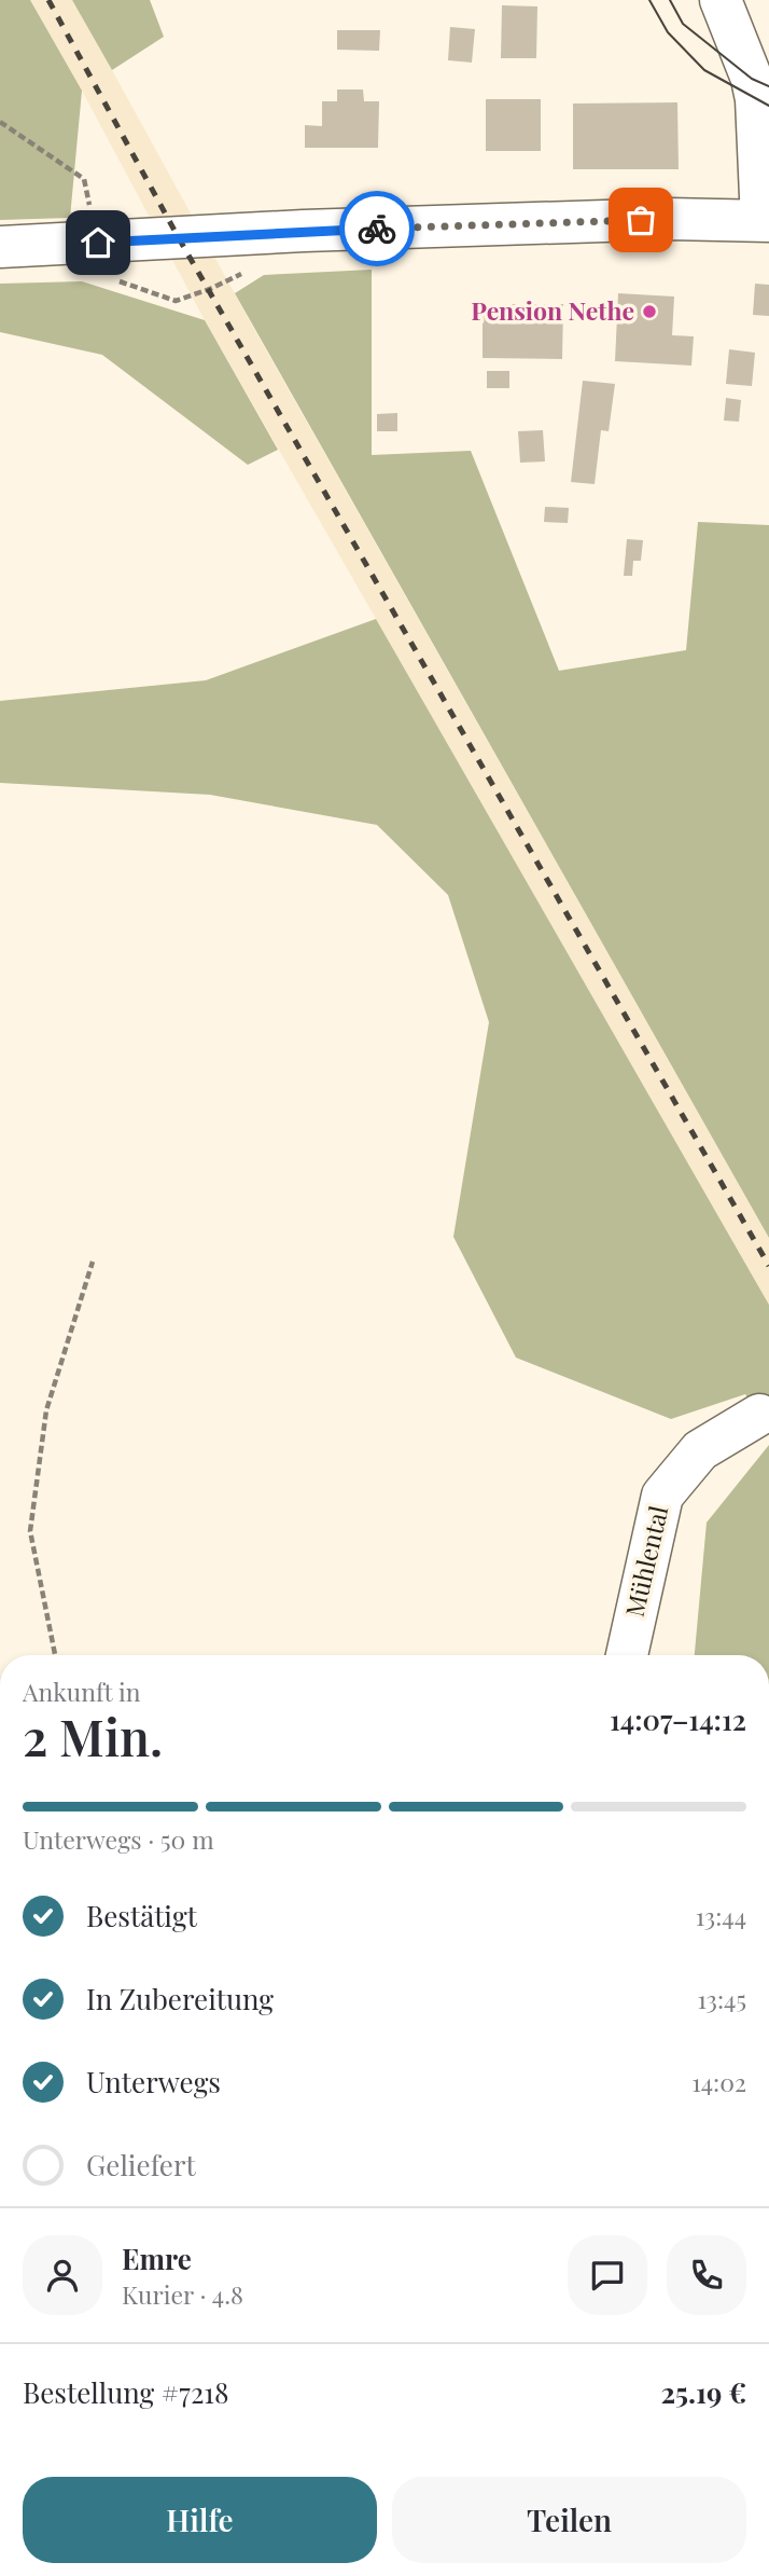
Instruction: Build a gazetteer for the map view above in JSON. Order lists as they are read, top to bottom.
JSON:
{
  "streets": {
    "street": ["Mühlental"]
  },
  "places": ["Pension Nethe"],
  "page": {
    "heading": ["2 Min.", "Ankunft in", "14:07–14:12"],
    "panel": [
      "Emre",
      "Kurier · 4.8",
      "Bestellung #7218",
      "25.19 €"
    ],
    "bar": "Unterwegs · 50 m",
    "list": [
      ["Bestätigt", "13:44"],
      ["In Zubereitung", "13:45"],
      ["Unterwegs", "14:02"],
      "Geliefert"
    ],
    "buttons": ["Hilfe", "Teilen"]
  }
}
